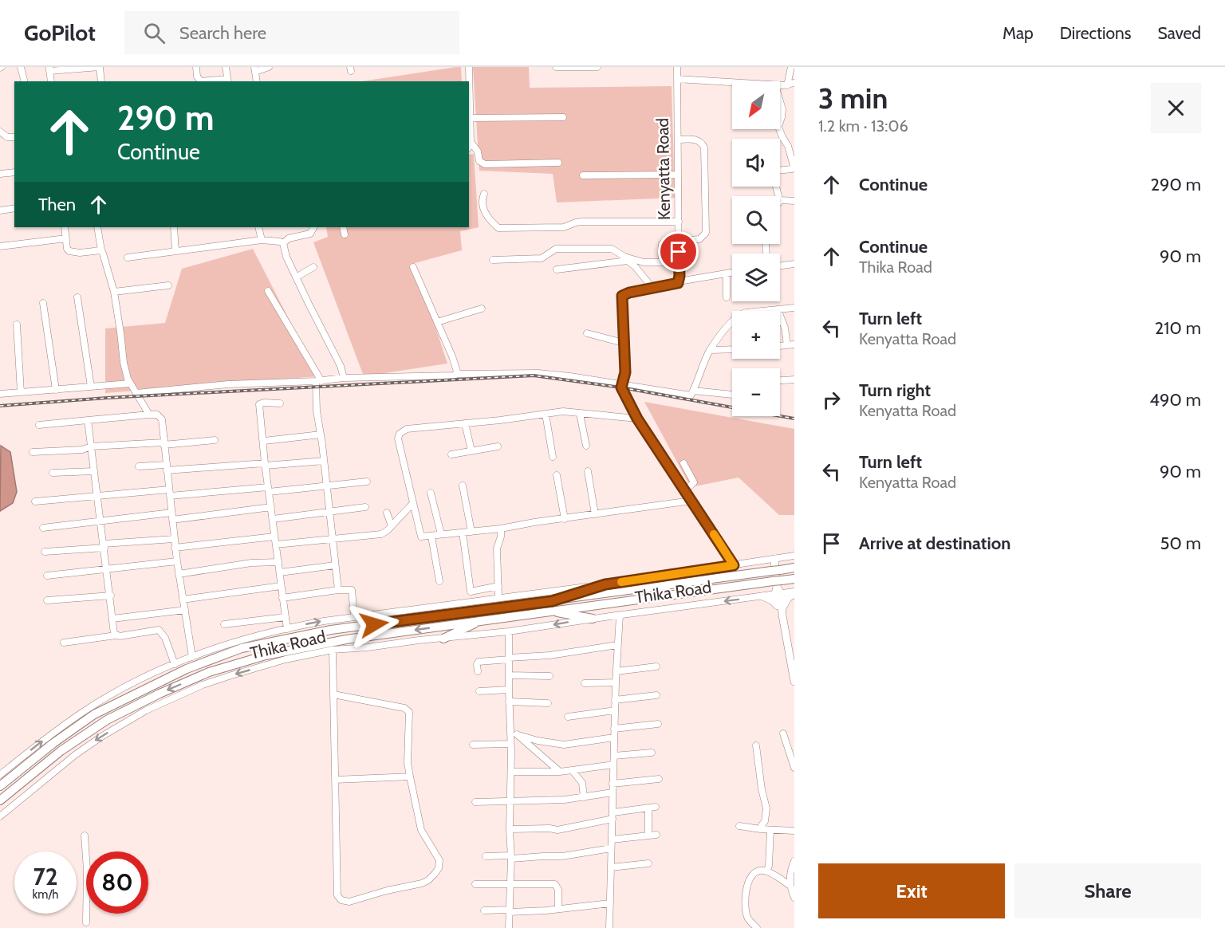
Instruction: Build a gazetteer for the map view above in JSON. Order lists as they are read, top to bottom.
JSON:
{
  "streets": {
    "highway": ["Thika Road"],
    "street": ["Kenyatta Road"]
  },
  "north": "bottom left",
  "page": {
    "header": "GoPilot",
    "search": "Search here",
    "nav": ["Map", "Directions", "Saved"],
    "heading": ["3 min", "1.2 km · 13:06"],
    "map_buttons": ["+", "−"],
    "turn": ["290 m", "Continue"],
    "list": [
      {
        "name": "Continue",
        "value": "290 m"
      },
      {
        "name": "Continue",
        "note": "Thika Road",
        "value": "90 m"
      },
      {
        "name": "Turn left",
        "note": "Kenyatta Road",
        "value": "210 m"
      },
      {
        "name": "Turn right",
        "note": "Kenyatta Road",
        "value": "490 m"
      },
      {
        "name": "Turn left",
        "note": "Kenyatta Road",
        "value": "90 m"
      },
      {
        "name": "Arrive at destination",
        "value": "50 m"
      }
    ],
    "then": "Then",
    "speed": "72 km/h",
    "limit": "80",
    "buttons": ["Exit", "Share"]
  }
}
